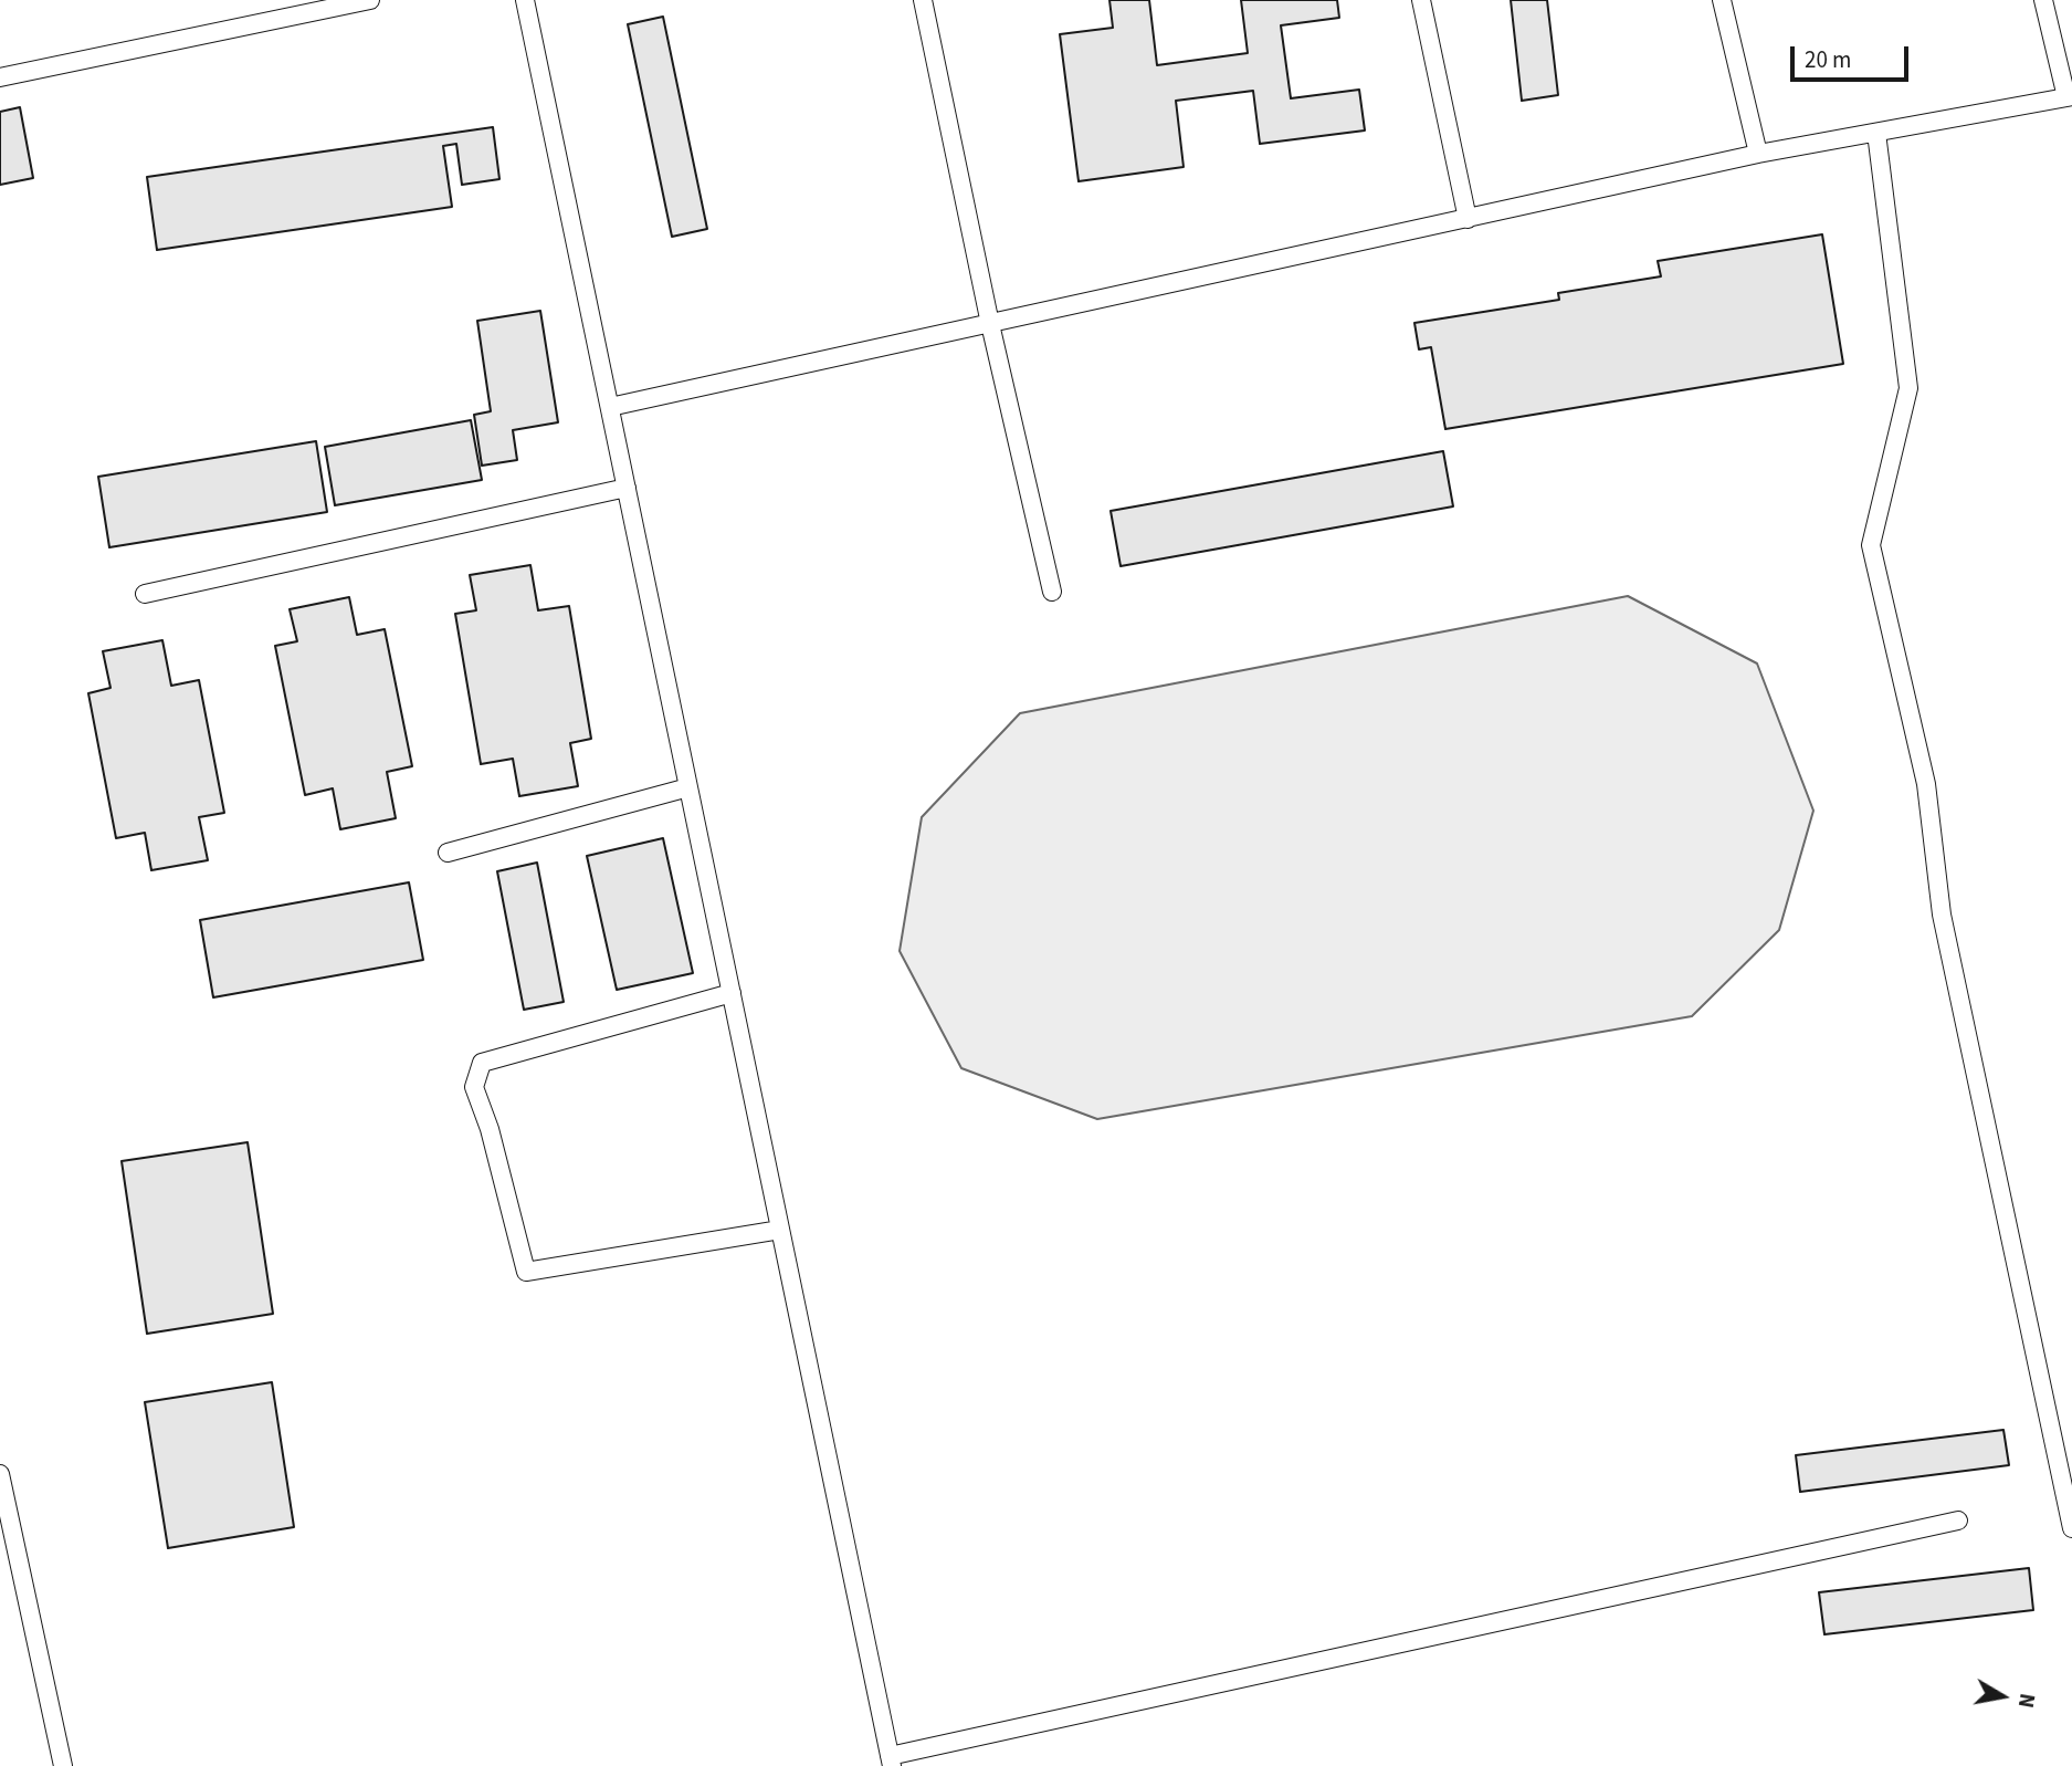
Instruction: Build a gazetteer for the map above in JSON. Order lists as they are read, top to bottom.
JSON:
{
  "scale_bar": "20 m",
  "north": "right"
}
